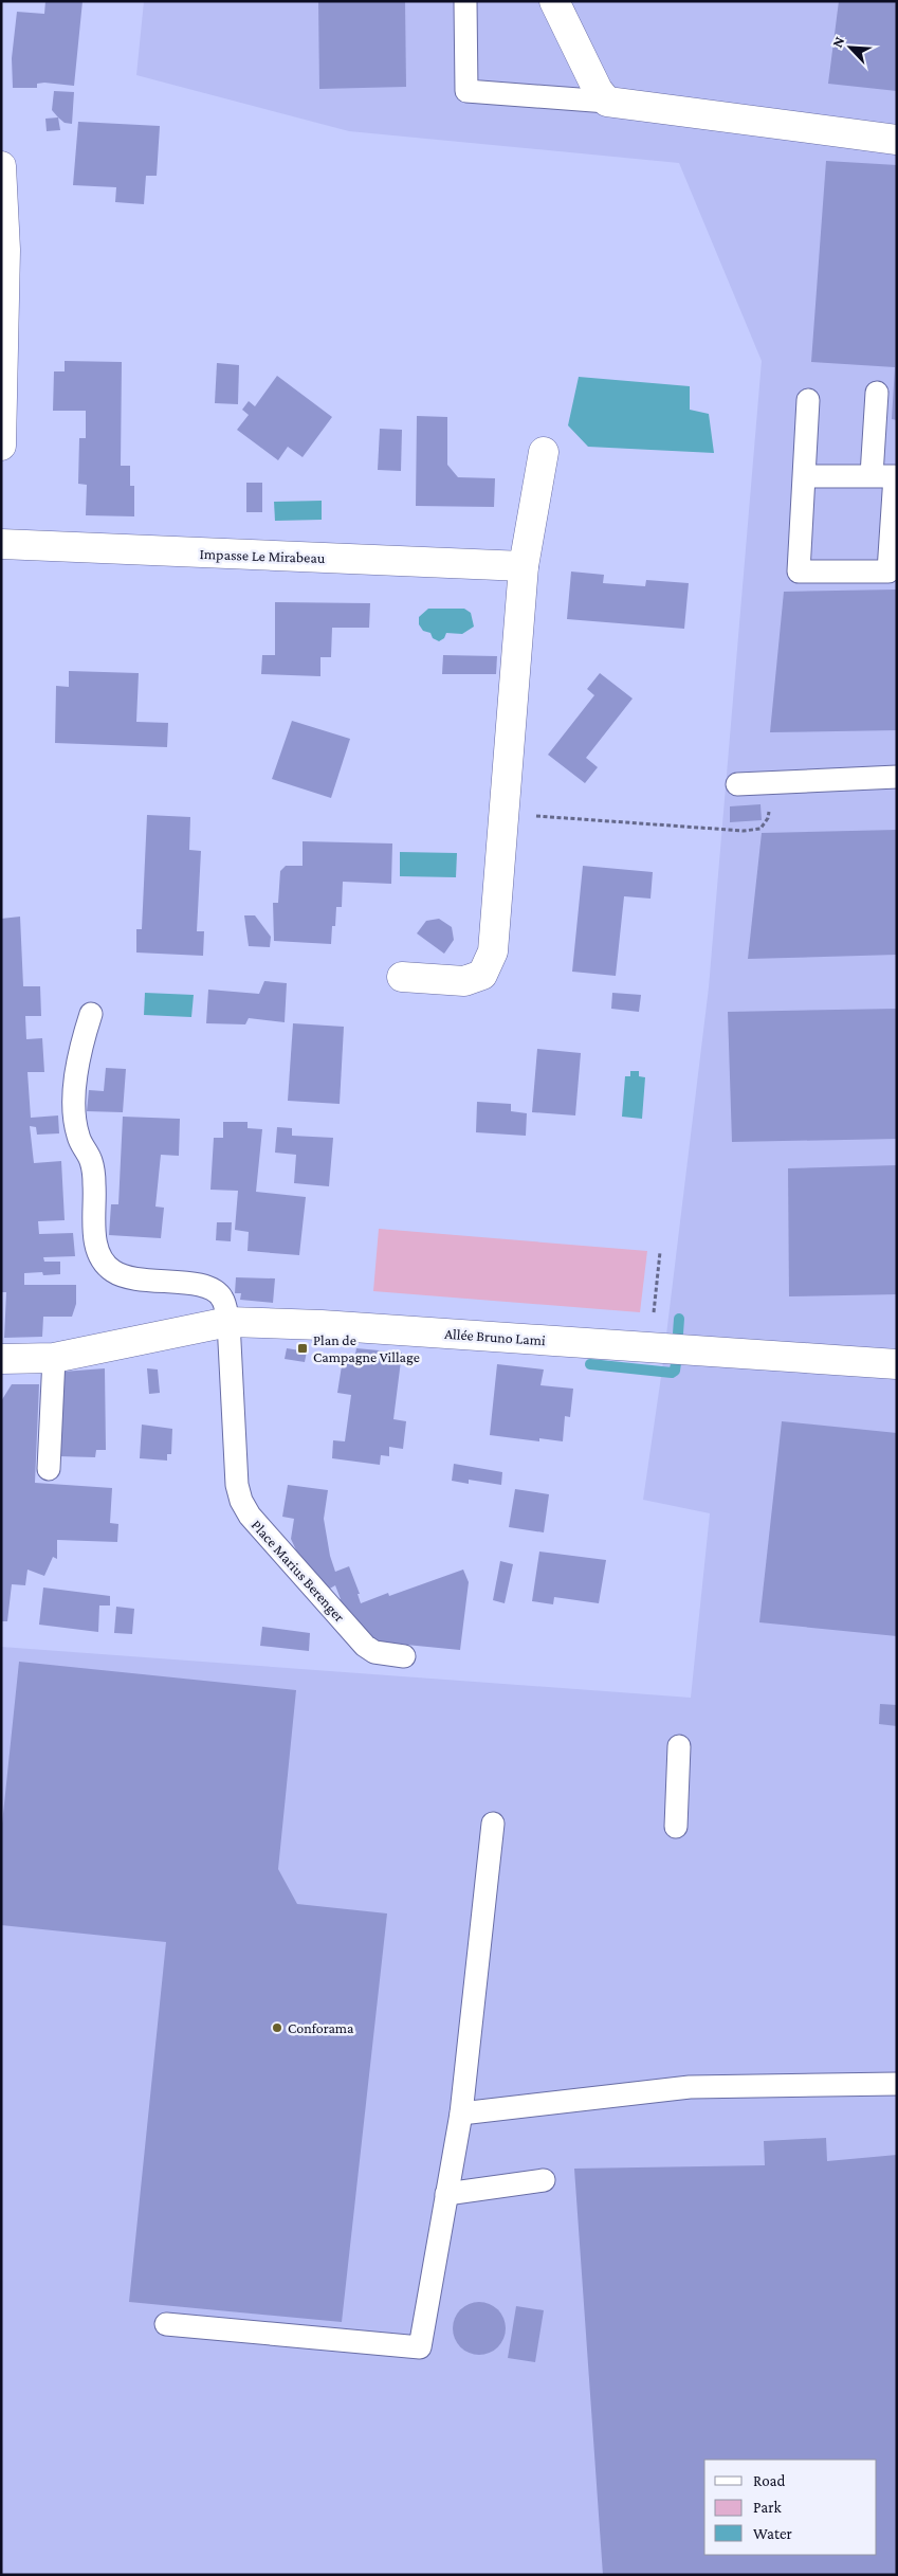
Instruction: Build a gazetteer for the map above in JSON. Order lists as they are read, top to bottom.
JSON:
{
  "streets": {
    "street": ["Impasse Le Mirabeau", "Allée Bruno Lami"],
    "lane": ["Place Marius Berenger"]
  },
  "crossings": [
    ["Allée Bruno Lami", "Place Marius Berenger"]
  ],
  "places": {
    "transit": ["Plan de Campagne Village"],
    "other": ["Conforama"]
  },
  "legend": ["Road", "Park", "Water"],
  "north": "top left"
}
